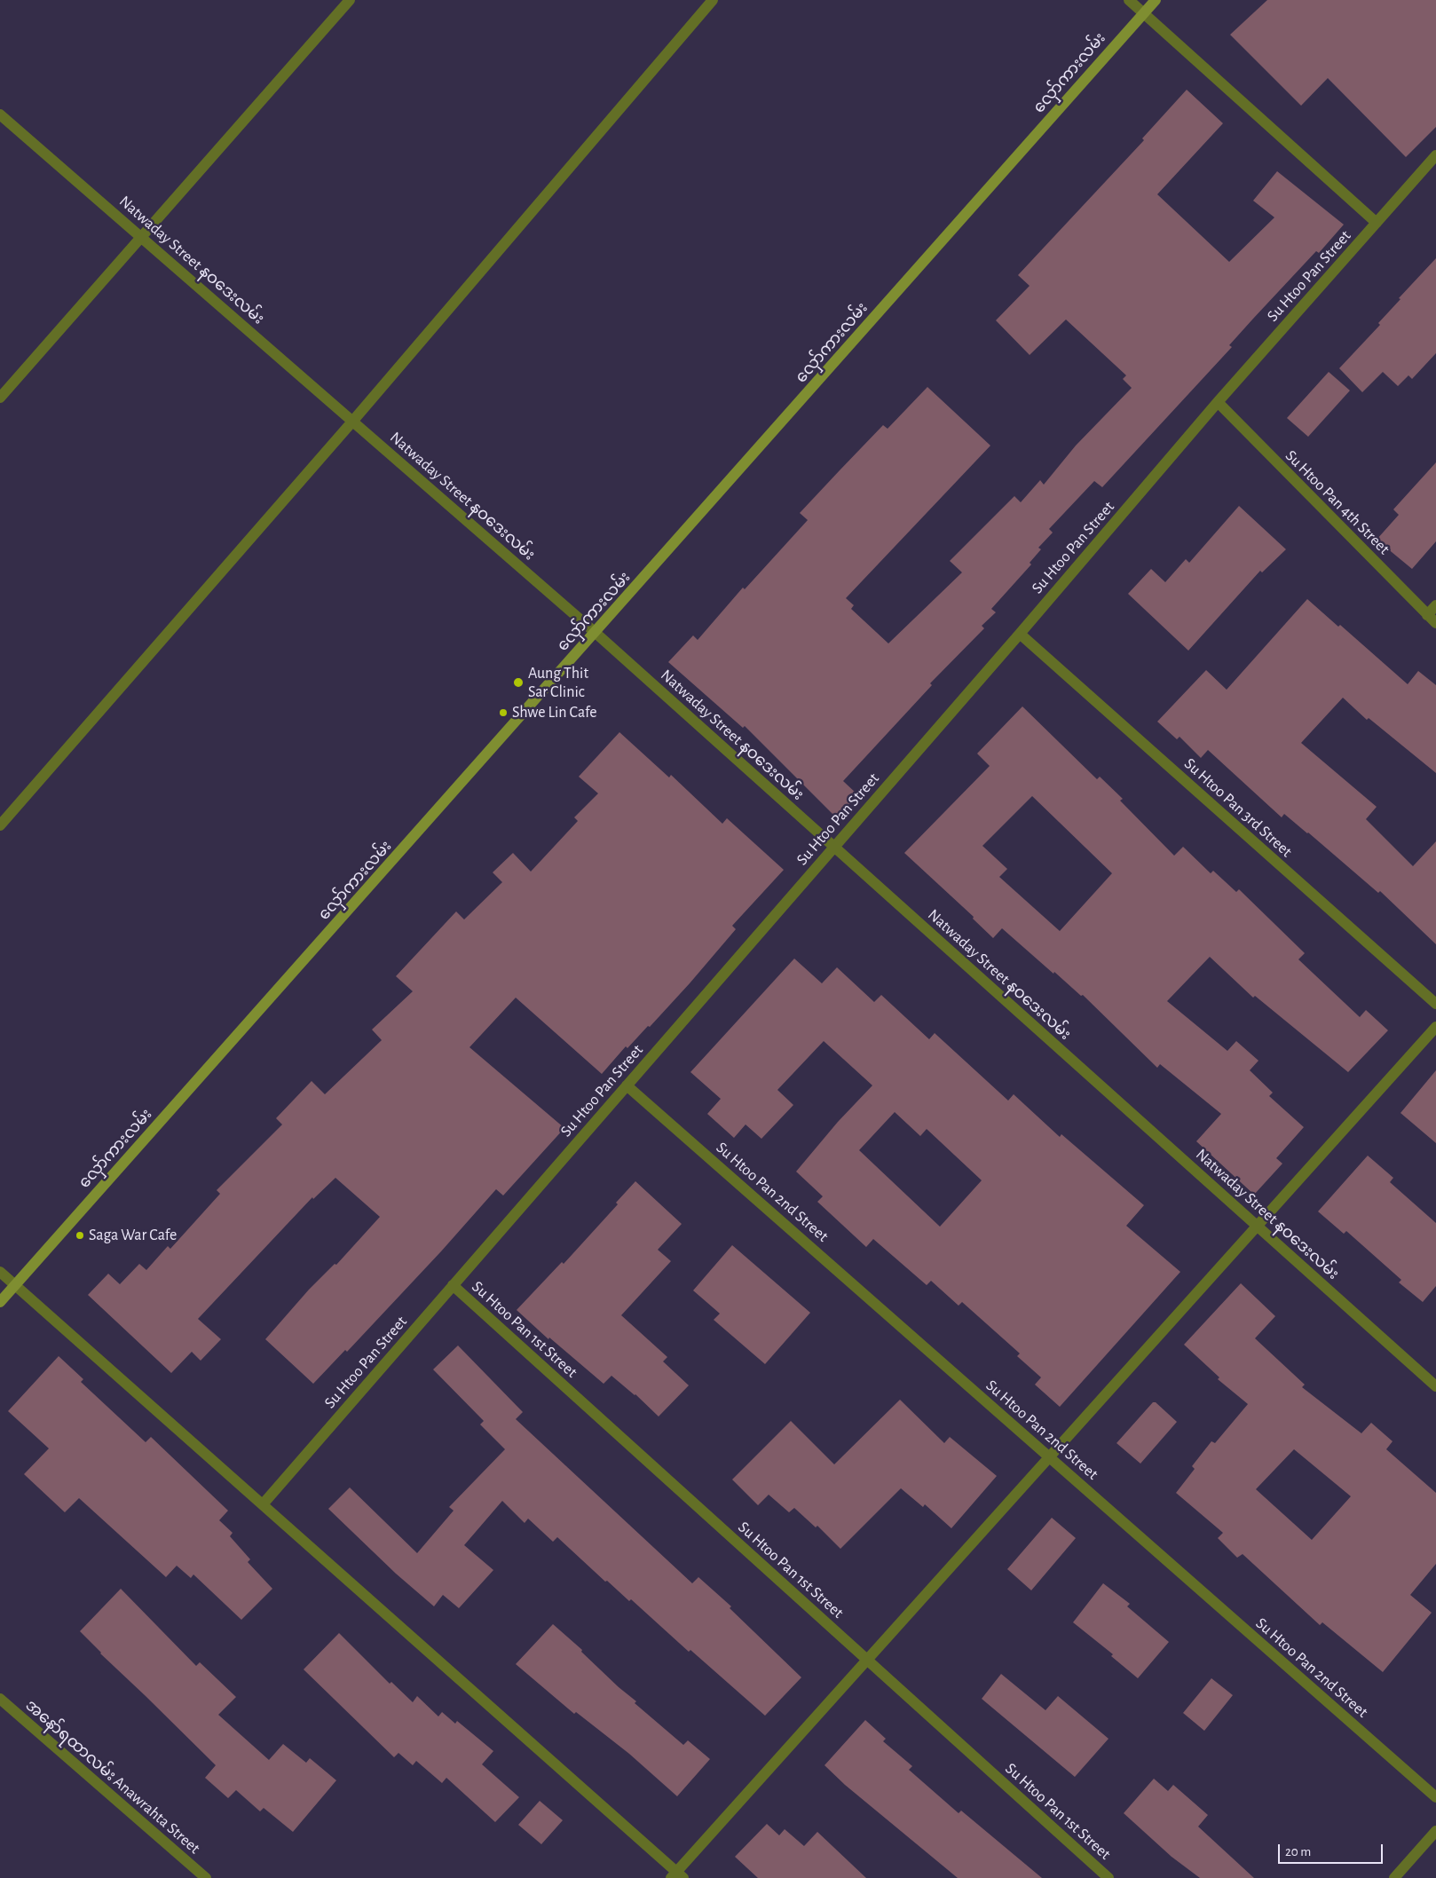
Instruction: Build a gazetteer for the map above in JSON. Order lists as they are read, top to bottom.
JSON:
{
  "streets": {
    "main road": ["လှော်ကားလမ်း"],
    "street": [
      "Natwaday Street နဝဒေးလမ်း",
      "Su Htoo Pan Street",
      "Su Htoo Pan 4th Street",
      "Su Htoo Pan 3rd Street",
      "Su Htoo Pan 2nd Street",
      "Su Htoo Pan 1st Street",
      "အနော်ရထာလမ်း Anawrahta Street"
    ]
  },
  "crossings": [
    ["လှော်ကားလမ်း", "Natwaday Street နဝဒေးလမ်း"],
    ["Natwaday Street နဝဒေးလမ်း", "Su Htoo Pan Street"],
    ["Su Htoo Pan Street", "Su Htoo Pan 4th Street"],
    ["Su Htoo Pan Street", "Su Htoo Pan 3rd Street"],
    ["Su Htoo Pan Street", "Su Htoo Pan 2nd Street"],
    ["Su Htoo Pan Street", "Su Htoo Pan 1st Street"]
  ],
  "places": ["Aung Thit Sar Clinic", "Shwe Lin Cafe", "Saga War Cafe"],
  "scale_bar": "20 m"
}
